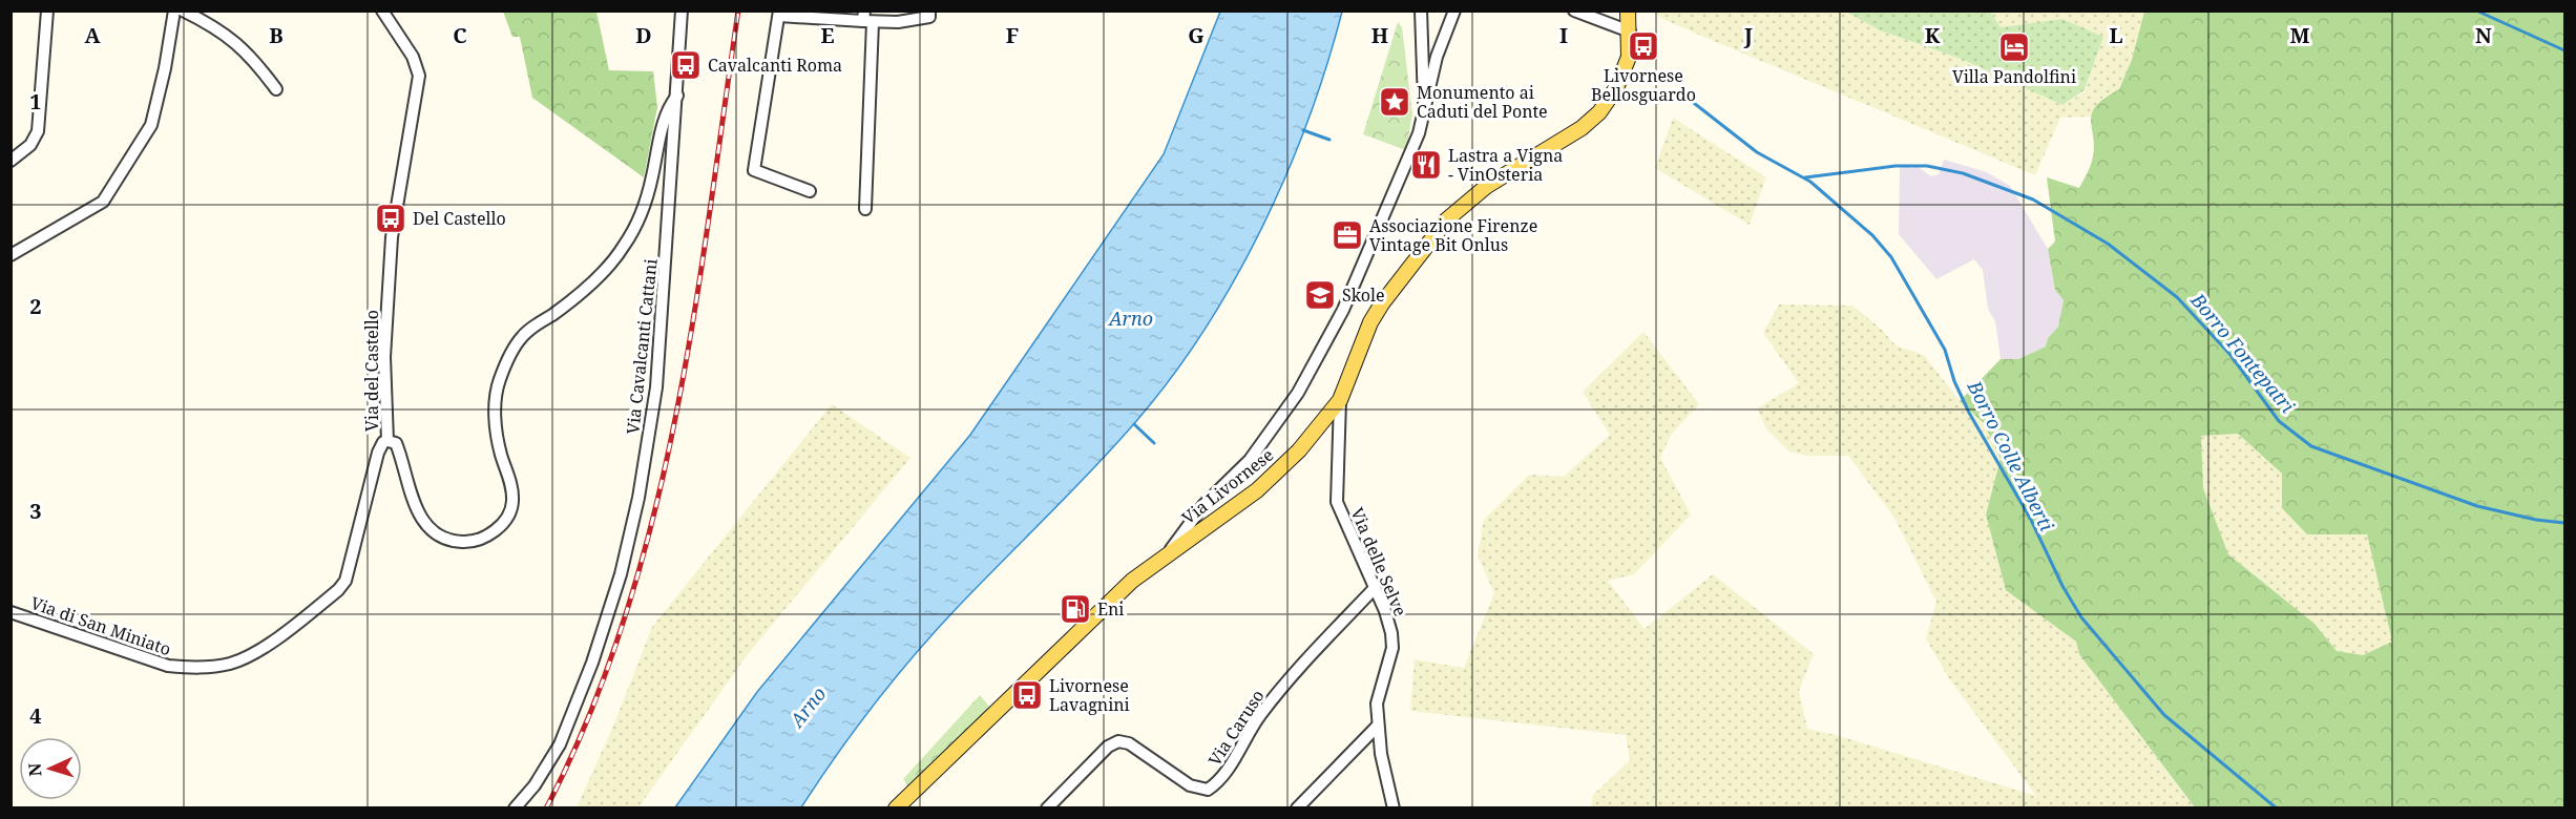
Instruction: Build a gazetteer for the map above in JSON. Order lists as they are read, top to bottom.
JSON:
{
  "streets": {
    "main road": ["Via Livornese"],
    "street": [
      "Via Cavalcanti Cattani",
      "Via del Castello",
      "Via delle Selve",
      "Via di San Miniato",
      "Via Caruso"
    ]
  },
  "crossings": [
    ["Via Cavalcanti Cattani", "Via del Castello"],
    ["Via del Castello", "Via di San Miniato"],
    ["Via Livornese", "Via delle Selve"],
    ["Via delle Selve", "Via Caruso"]
  ],
  "water": ["Arno", "Borro Fontepatri", "Borro Colle Alberti"],
  "places": {
    "bus stop": [
      "Livornese Bellosguardo",
      "Cavalcanti Roma",
      "Del Castello",
      "Livornese Lavagnini"
    ],
    "hotel": ["Villa Pandolfini"],
    "place": ["Monumento ai Caduti del Ponte"],
    "restaurant": ["Lastra a Vigna - VinOsteria"],
    "office": ["Associazione Firenze Vintage Bit Onlus"],
    "school or university": ["Skole"],
    "fuel station": ["Eni"]
  },
  "north": "left",
  "grid": {
    "columns": [
      "A",
      "B",
      "C",
      "D",
      "E",
      "F",
      "G",
      "H",
      "I",
      "J",
      "K",
      "L",
      "M",
      "N"
    ],
    "rows": [
      "1",
      "2",
      "3",
      "4"
    ]
  }
}
